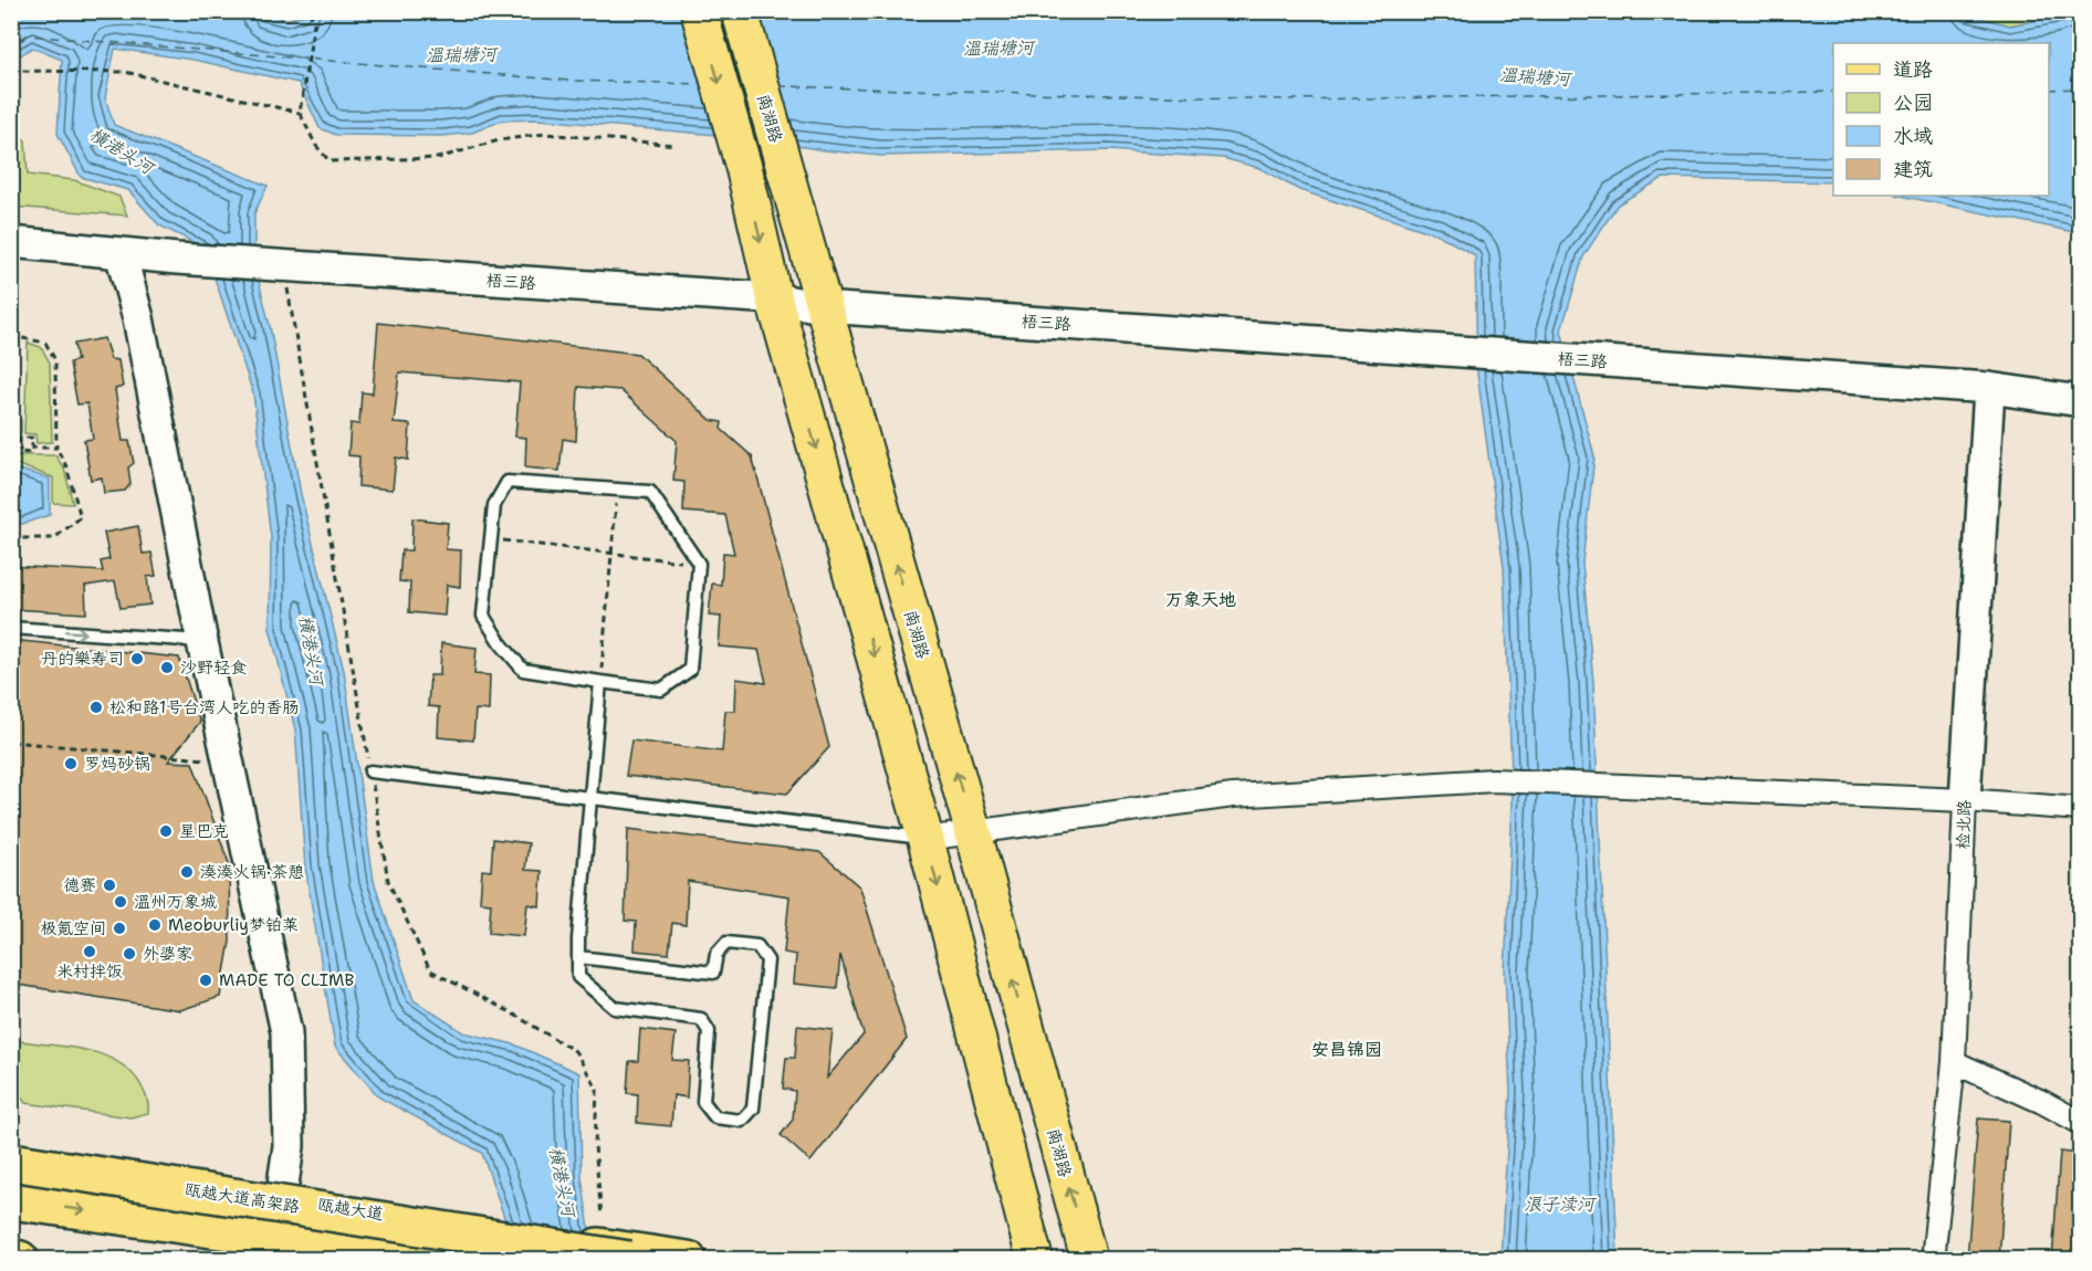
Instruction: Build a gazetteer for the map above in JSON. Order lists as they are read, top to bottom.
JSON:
{
  "streets": {
    "highway": ["瓯越大道高架路", "瓯越大道"],
    "main road": ["南湖路"],
    "street": ["梧三路", "检北路"]
  },
  "crossings": [
    ["南湖路", "梧三路"],
    ["梧三路", "检北路"],
    ["瓯越大道高架路", "瓯越大道"]
  ],
  "districts": ["万象天地", "安昌锦园"],
  "water": ["温瑞塘河", "横港头河", "浪子渎河"],
  "places": [
    "丹的樂寿司",
    "沙野轻食",
    "松和路1号台湾人吃的香肠",
    "罗妈砂锅",
    "星巴克",
    "湊湊火锅·茶憩",
    "德赛",
    "温州万象城",
    "Meoburliy梦铂莱",
    "极氪空间",
    "米村拌饭",
    "外婆家",
    "MADE TO CLIMB"
  ],
  "legend": [
    "道路",
    "公园",
    "水域",
    "建筑"
  ]
}
